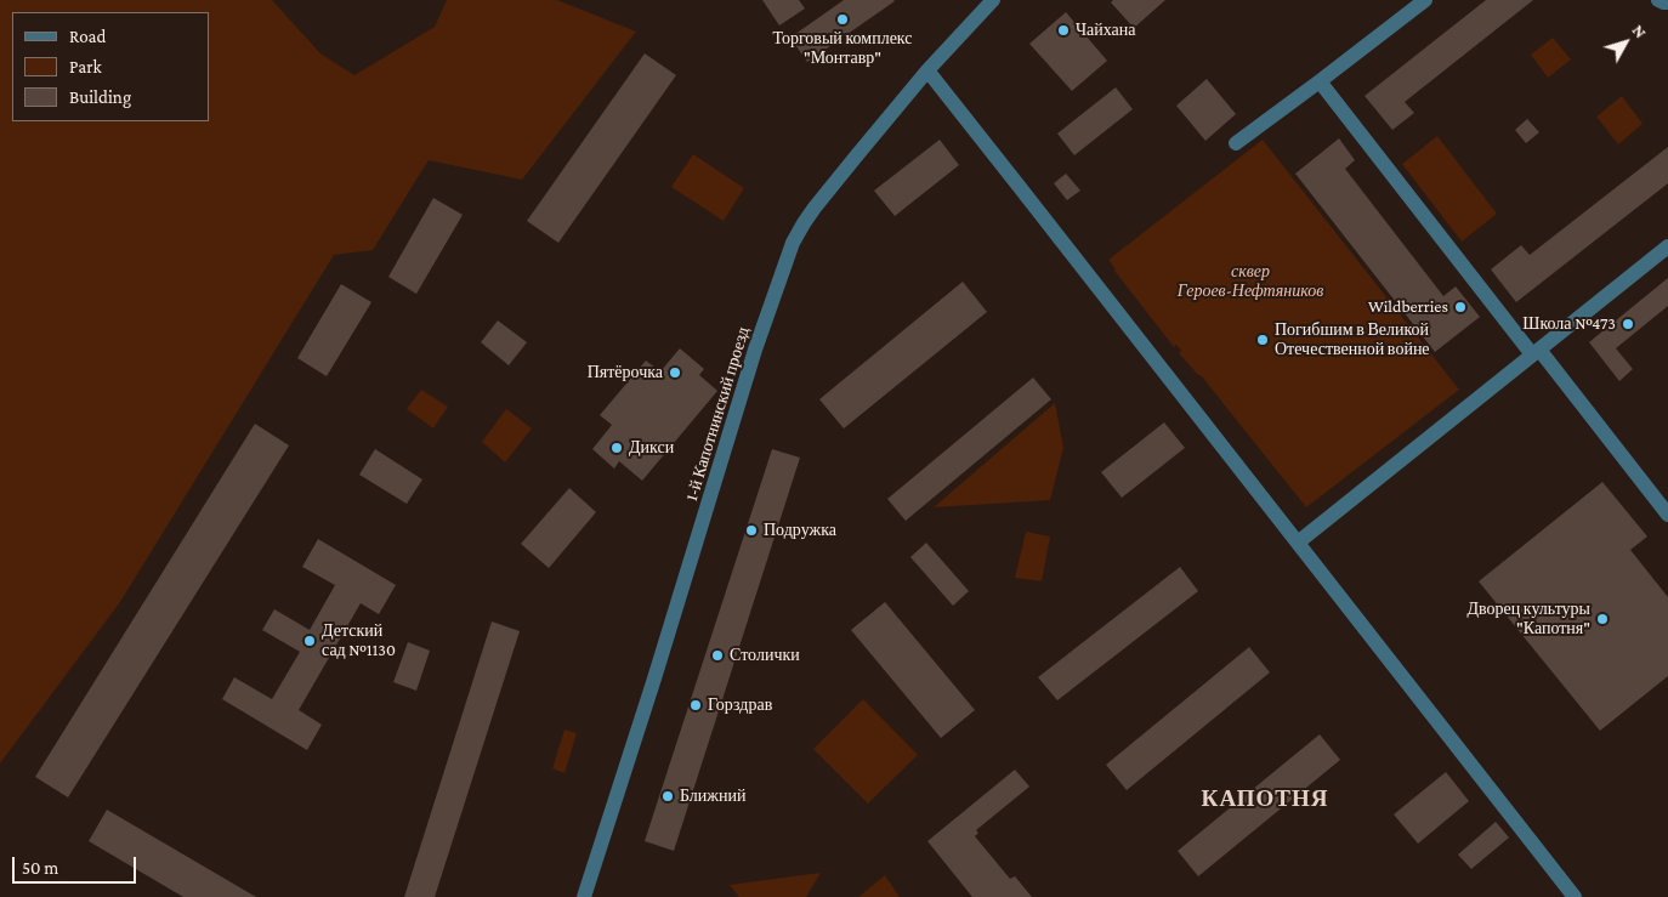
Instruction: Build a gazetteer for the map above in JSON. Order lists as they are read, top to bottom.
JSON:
{
  "streets": {
    "street": ["1-й Капотнинский проезд"]
  },
  "districts": ["КАПОТНЯ"],
  "parks": ["сквер Героев-Нефтяников"],
  "places": [
    "Торговый комплекс \"Монтавр\"",
    "Чайхана",
    "Wildberries",
    "Школа №473",
    "Погибшим в Великой Отечественной войне",
    "Пятёрочка",
    "Дикси",
    "Подружка",
    "Дворец культуры \"Капотня\"",
    "Детский сад №1130",
    "Столички",
    "Горздрав",
    "Ближний"
  ],
  "legend": ["Road", "Park", "Building"],
  "scale_bar": "50 m",
  "north": "top right"
}
